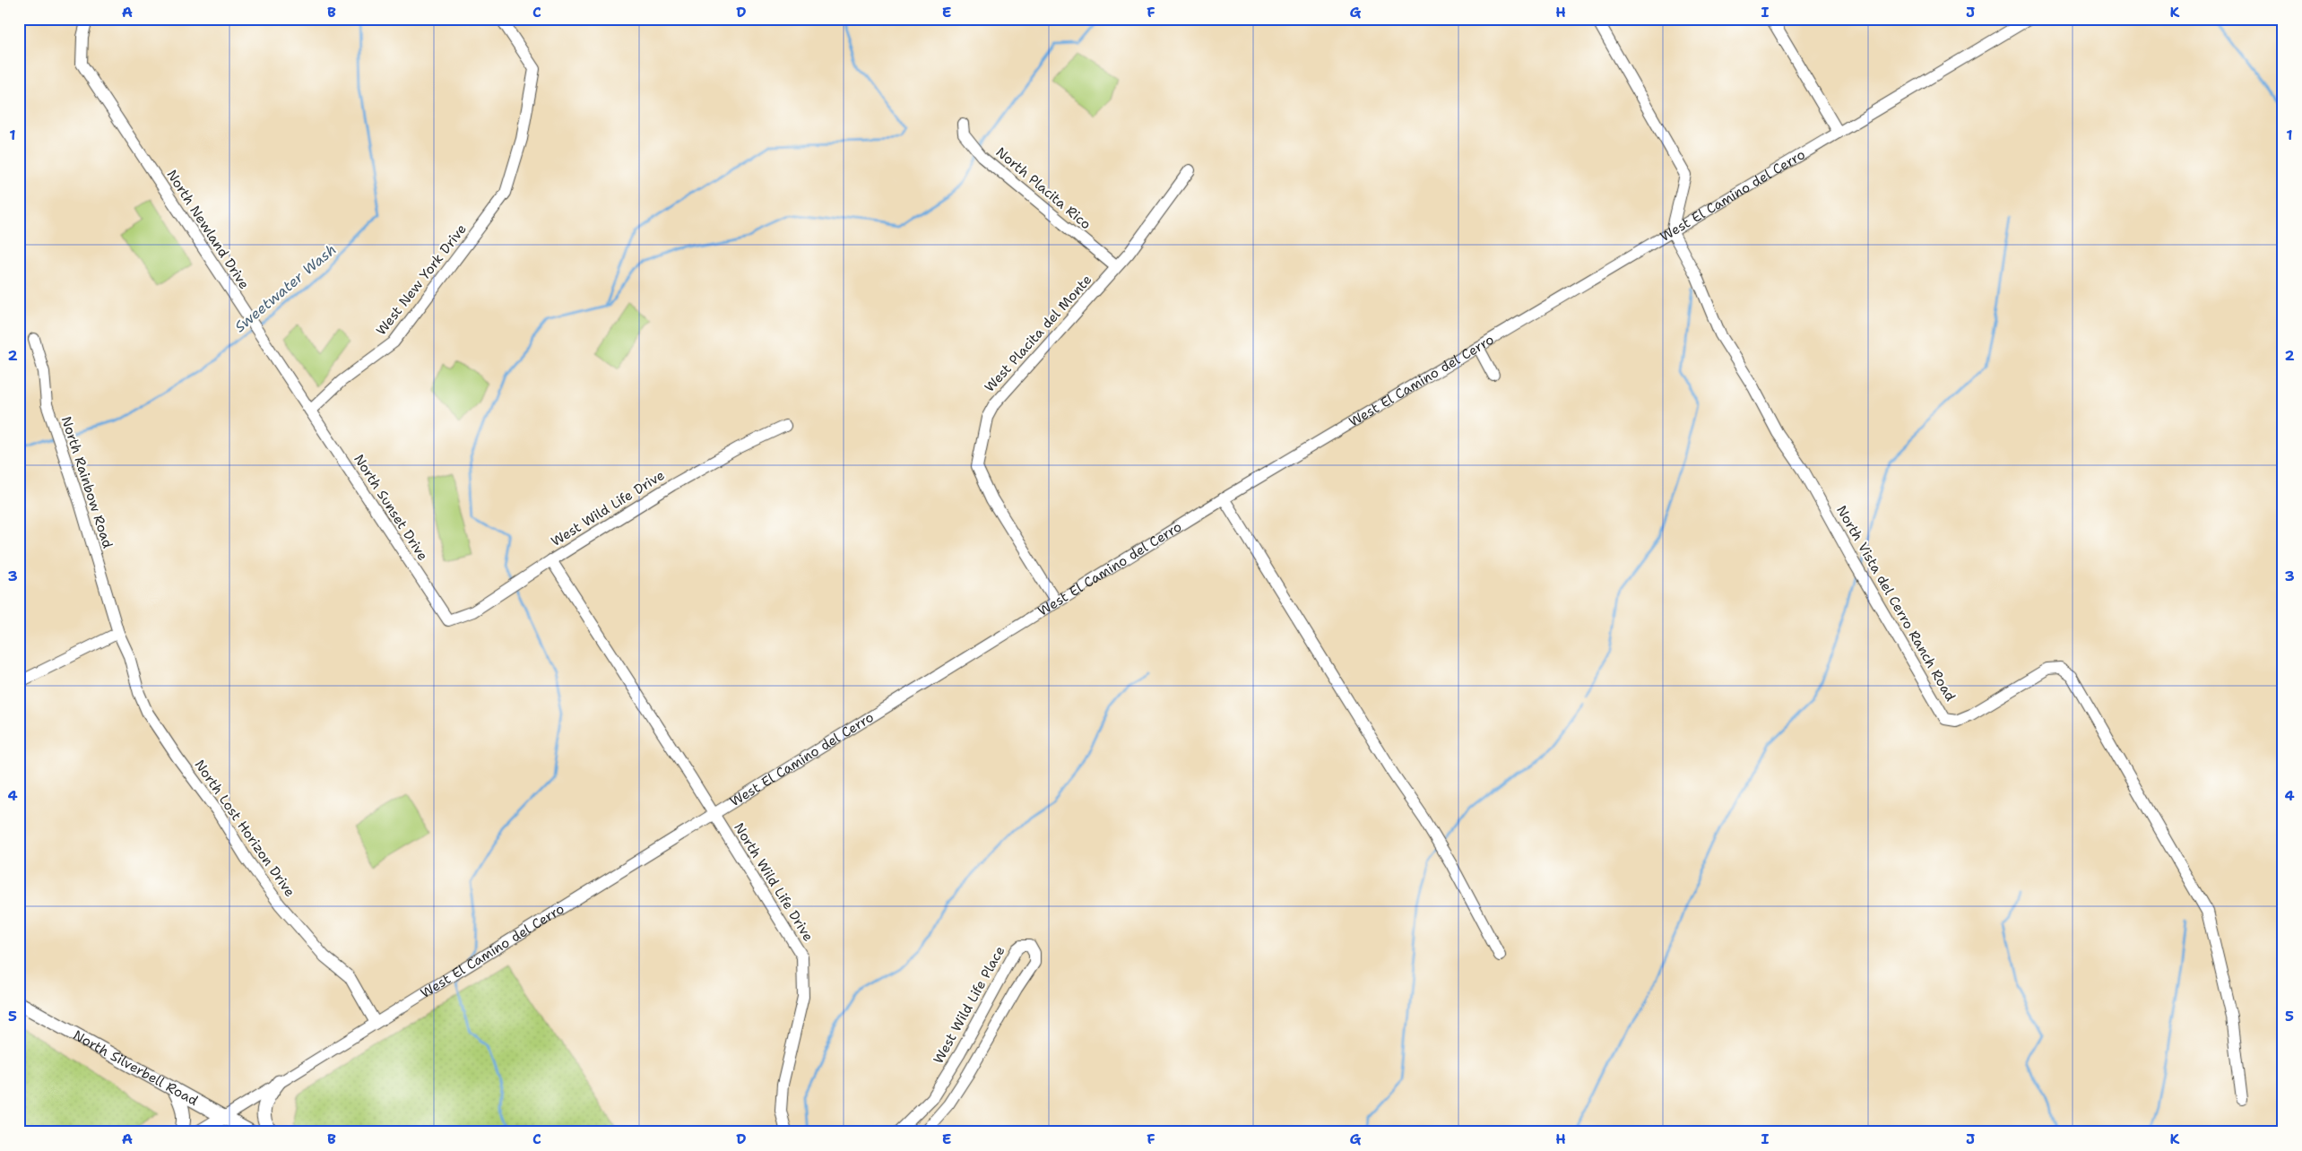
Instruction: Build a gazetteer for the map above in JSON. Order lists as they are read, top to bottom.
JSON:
{
  "streets": {
    "main road": ["West El Camino del Cerro", "North Silverbell Road"],
    "street": [
      "North Placita Rico",
      "North Newland Drive",
      "West New York Drive",
      "West Placita del Monte",
      "North Rainbow Road",
      "North Sunset Drive",
      "West Wild Life Drive",
      "North Vista del Cerro Ranch Road",
      "North Lost Horizon Drive",
      "North Wild Life Drive",
      "West Wild Life Place"
    ]
  },
  "crossings": [
    ["North Placita Rico", "West Placita del Monte"],
    ["West El Camino del Cerro", "West Placita del Monte"],
    ["West El Camino del Cerro", "North Vista del Cerro Ranch Road"],
    ["West El Camino del Cerro", "North Lost Horizon Drive"],
    ["West El Camino del Cerro", "North Wild Life Drive"],
    ["West El Camino del Cerro", "North Silverbell Road"],
    ["North Newland Drive", "West New York Drive"],
    ["North Newland Drive", "North Sunset Drive"],
    ["West New York Drive", "North Sunset Drive"],
    ["North Rainbow Road", "North Lost Horizon Drive"],
    ["North Sunset Drive", "West Wild Life Drive"],
    ["West Wild Life Drive", "North Wild Life Drive"]
  ],
  "water": ["Sweetwater Wash"],
  "grid": {
    "columns": [
      "A",
      "B",
      "C",
      "D",
      "E",
      "F",
      "G",
      "H",
      "I",
      "J",
      "K"
    ],
    "rows": [
      "1",
      "2",
      "3",
      "4",
      "5"
    ]
  }
}
